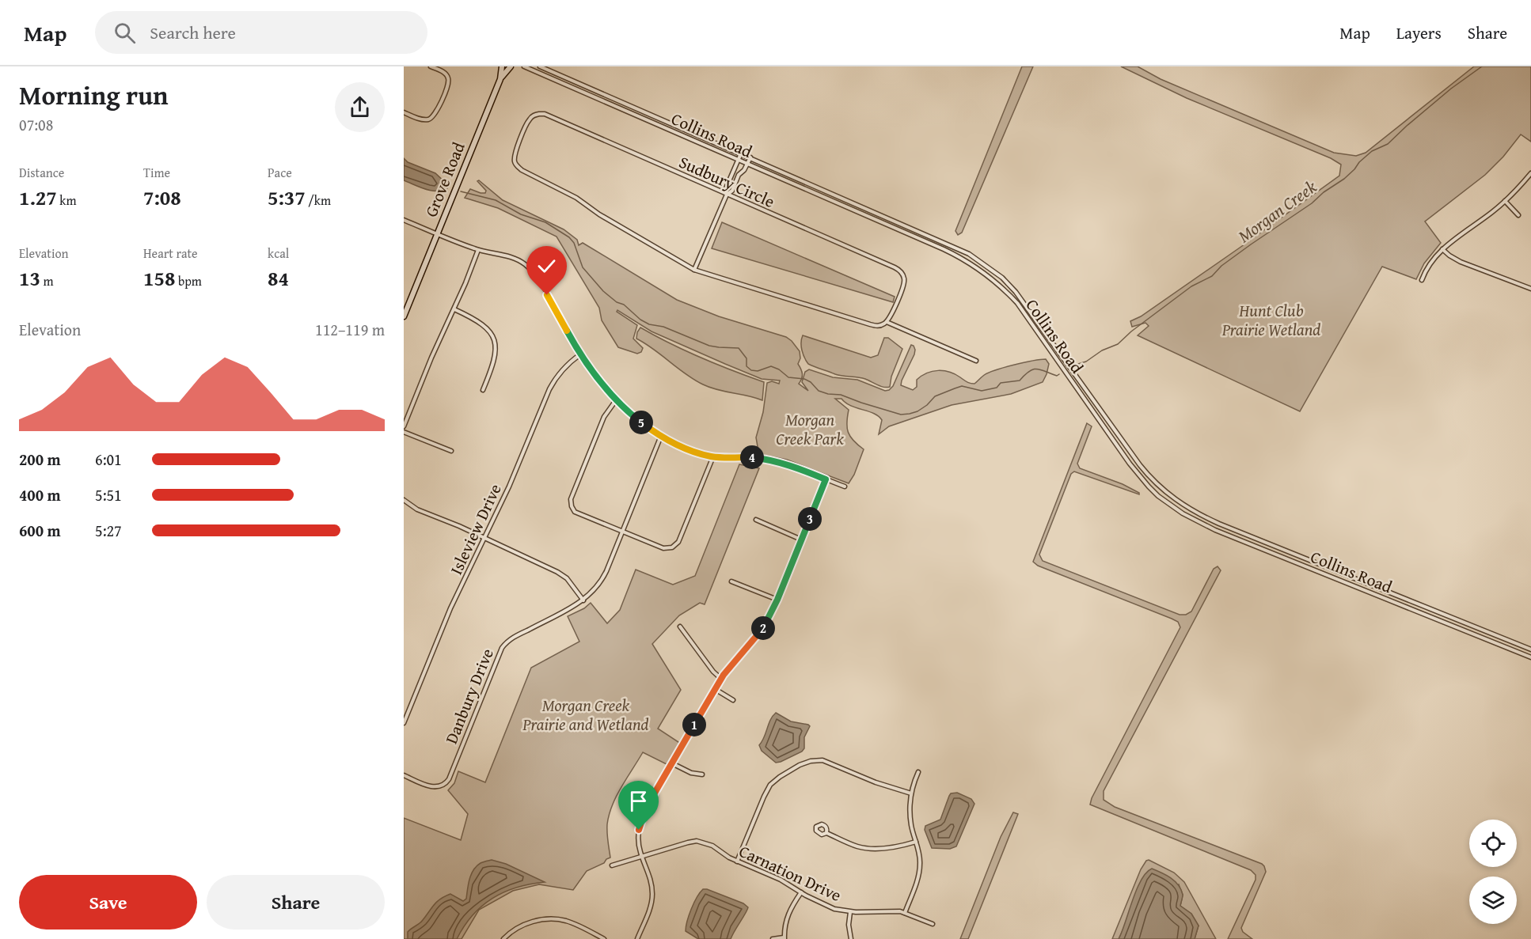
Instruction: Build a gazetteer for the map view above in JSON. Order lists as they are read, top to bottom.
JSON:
{
  "streets": {
    "street": [
      "Collins Road",
      "Grove Road",
      "Sudbury Circle",
      "Isleview Drive",
      "Danbury Drive",
      "Carnation Drive"
    ]
  },
  "water": ["Morgan Creek"],
  "parks": ["Hunt Club Prairie Wetland", "Morgan Creek Park", "Morgan Creek Prairie and Wetland"],
  "page": {
    "header": "Map",
    "search": "Search here",
    "nav": ["Map", "Layers", "Share"],
    "heading": ["Morning run", "07:08"],
    "stats": [
      ["Distance", "1.27 km"],
      ["Time", "7:08"],
      ["Pace", "5:37 /km"],
      ["Elevation", "13 m"],
      ["Heart rate", "158 bpm"],
      ["kcal", "84"]
    ],
    "chart": ["Elevation", "112–119 m"],
    "pins": [
      "5",
      "4",
      "3",
      "2",
      "1"
    ],
    "list": [
      {
        "name": "200 m",
        "note": "6:01"
      },
      {
        "name": "400 m",
        "note": "5:51"
      },
      {
        "name": "600 m",
        "note": "5:27"
      }
    ],
    "buttons": ["Save", "Share"]
  }
}
